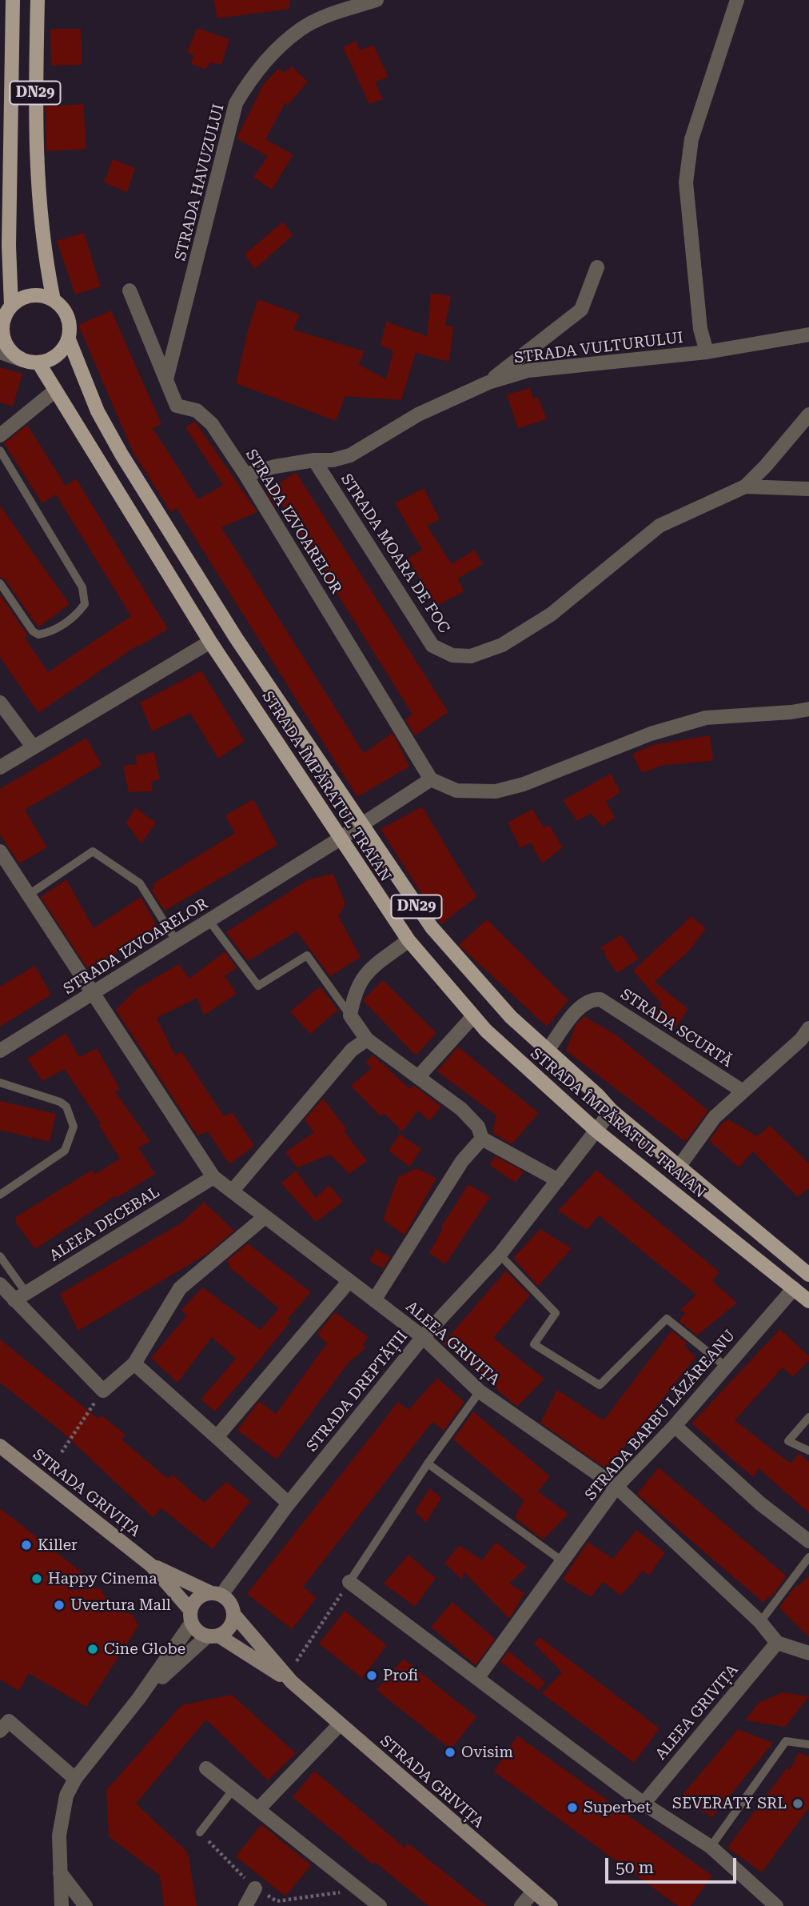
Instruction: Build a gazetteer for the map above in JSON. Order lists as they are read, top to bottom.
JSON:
{
  "streets": {
    "main road": ["DN29", "STRADA ÎMPĂRATUL TRAIAN", "STRADA GRIVIȚA"],
    "street": [
      "STRADA HAVUZULUI",
      "STRADA VULTURULUI",
      "STRADA IZVOARELOR",
      "STRADA MOARA DE FOC",
      "STRADA SCURTĂ",
      "ALEEA DECEBAL",
      "ALEEA GRIVIȚA",
      "STRADA DREPTĂȚII",
      "STRADA BARBU LĂZĂREANU"
    ]
  },
  "crossings": [
    ["DN29", "STRADA ÎMPĂRATUL TRAIAN"],
    ["STRADA HAVUZULUI", "STRADA IZVOARELOR"],
    ["STRADA VULTURULUI", "STRADA IZVOARELOR"],
    ["STRADA VULTURULUI", "STRADA MOARA DE FOC"],
    ["STRADA IZVOARELOR", "STRADA ÎMPĂRATUL TRAIAN"],
    ["STRADA IZVOARELOR", "ALEEA GRIVIȚA"],
    ["STRADA ÎMPĂRATUL TRAIAN", "STRADA SCURTĂ"],
    ["STRADA ÎMPĂRATUL TRAIAN", "STRADA DREPTĂȚII"],
    ["STRADA ÎMPĂRATUL TRAIAN", "STRADA BARBU LĂZĂREANU"],
    ["ALEEA DECEBAL", "ALEEA GRIVIȚA"],
    ["ALEEA GRIVIȚA", "STRADA DREPTĂȚII"],
    ["ALEEA GRIVIȚA", "STRADA BARBU LĂZĂREANU"],
    ["STRADA DREPTĂȚII", "STRADA GRIVIȚA"]
  ],
  "places": [
    "Killer",
    "Happy Cinema",
    "Uvertura Mall",
    "Cine Globe",
    "Profi",
    "Ovisim",
    "SEVERATY SRL",
    "Superbet"
  ],
  "scale_bar": "50 m"
}
